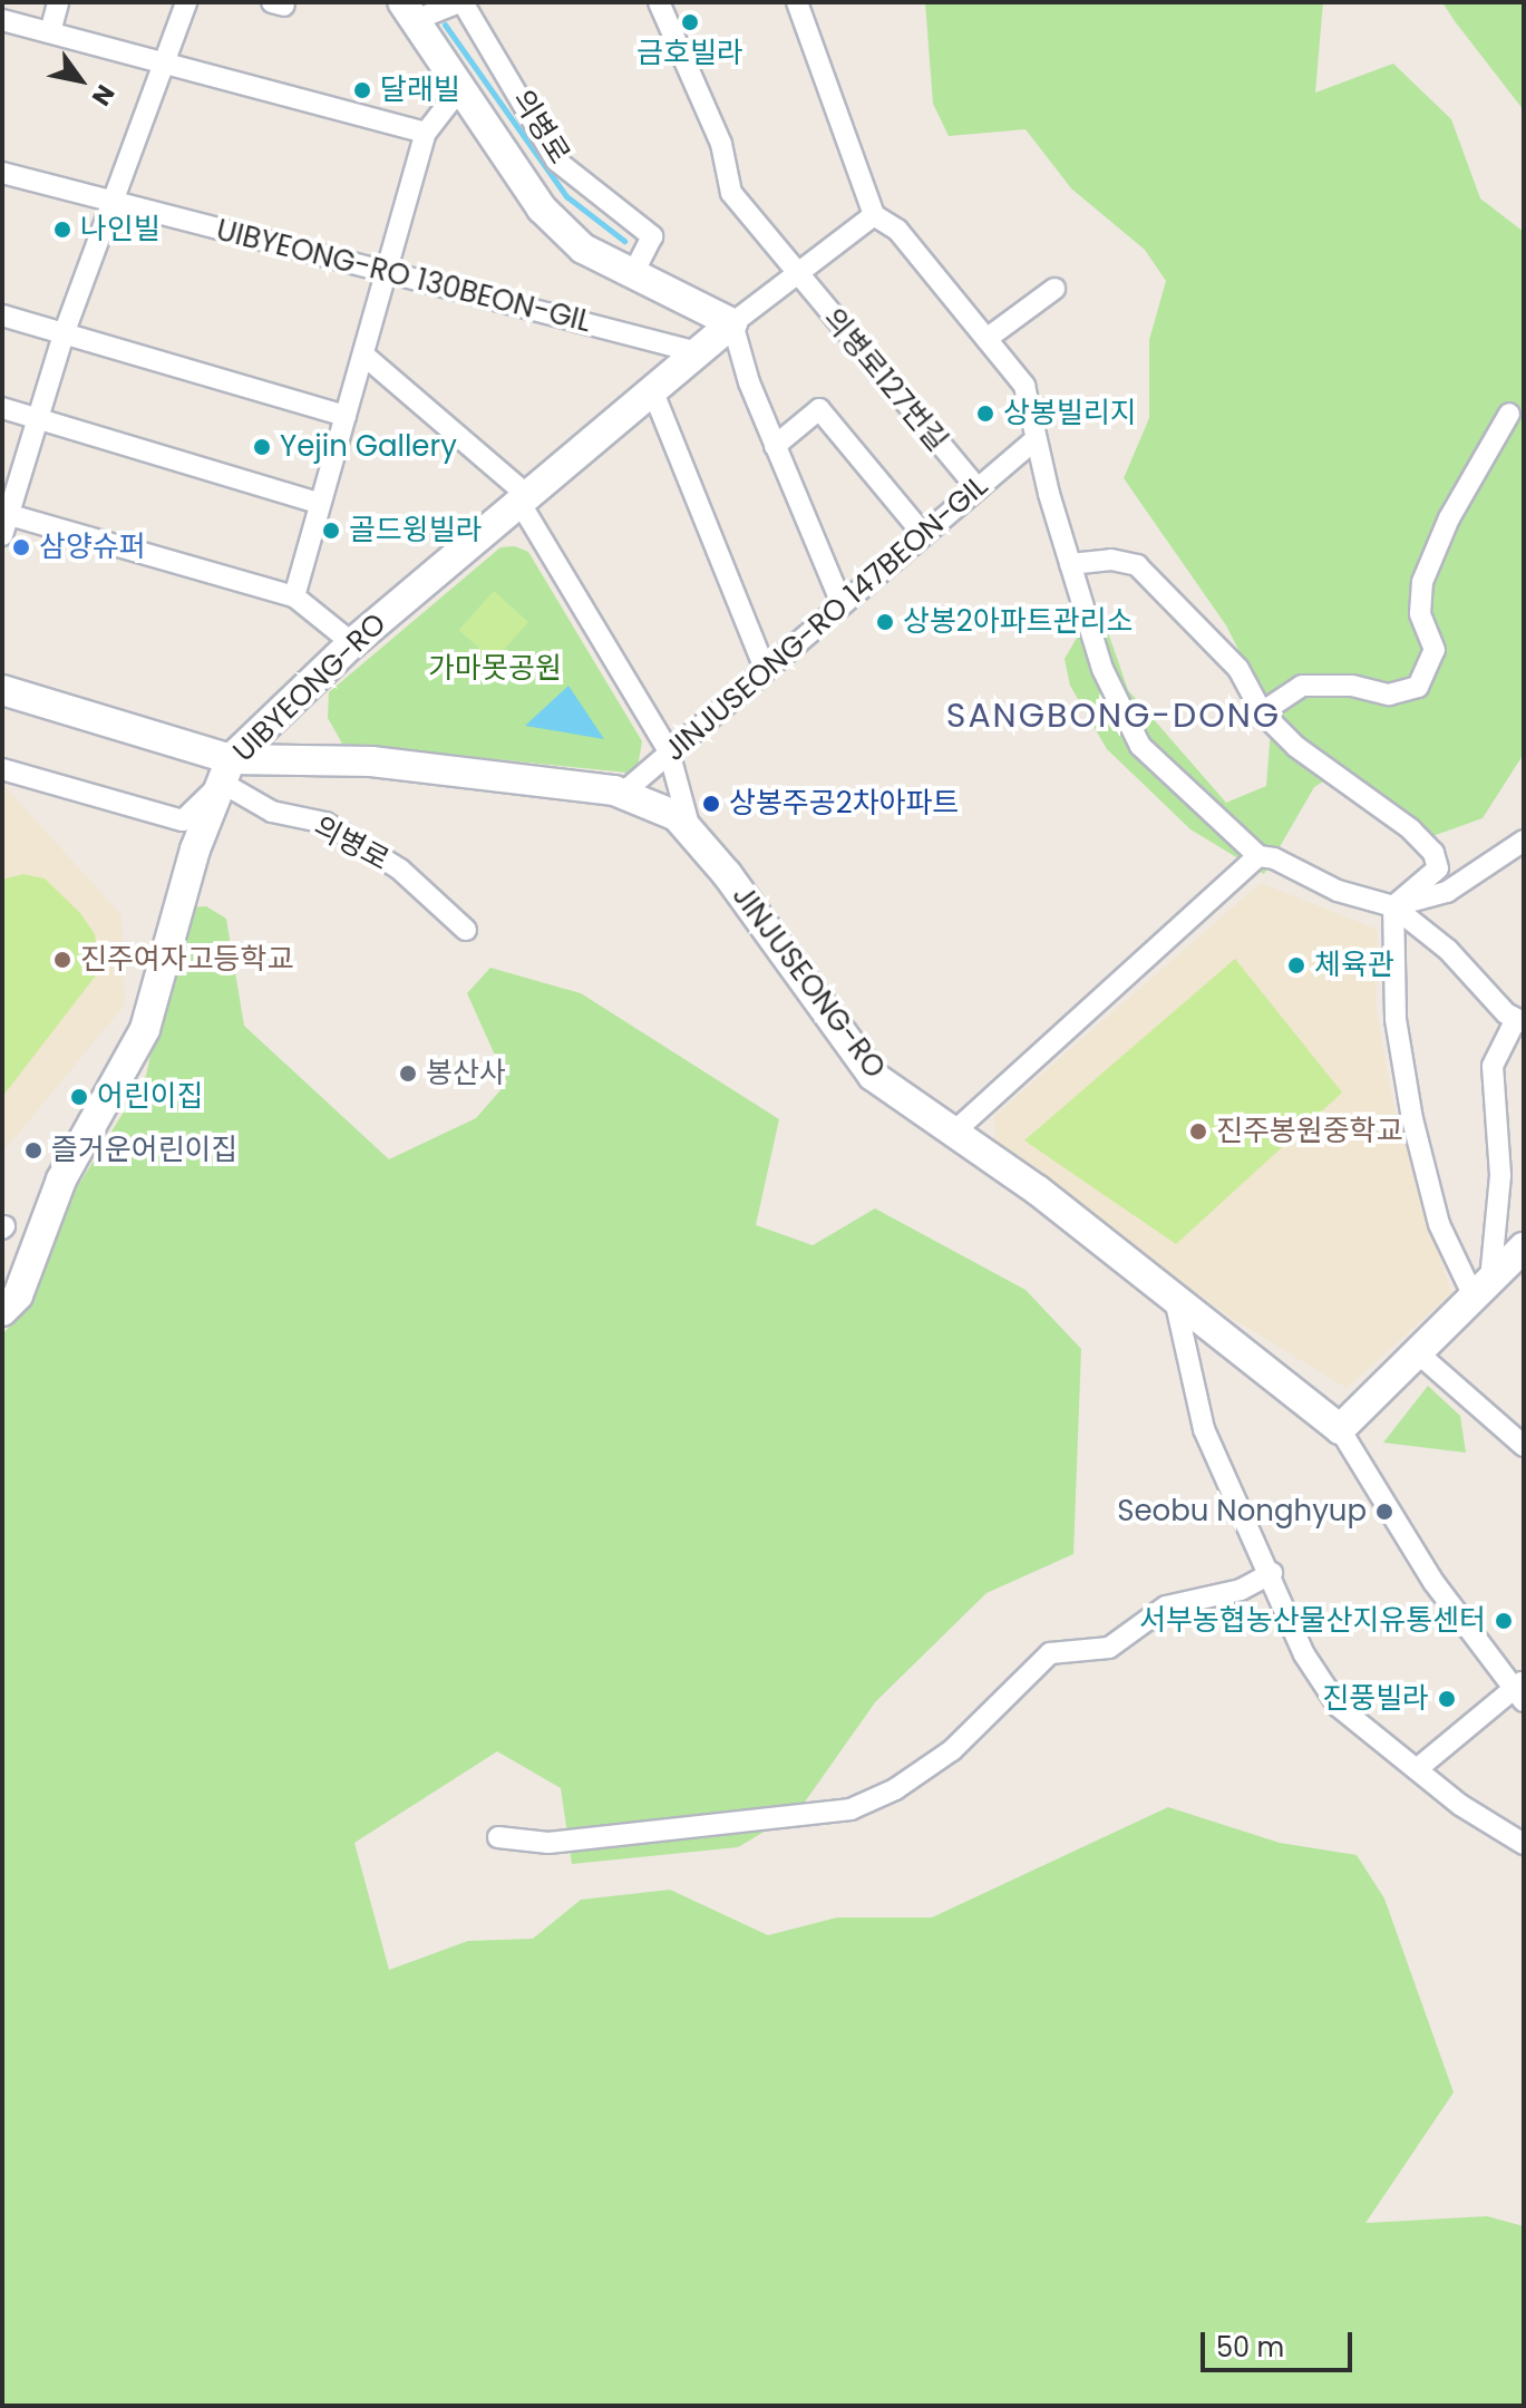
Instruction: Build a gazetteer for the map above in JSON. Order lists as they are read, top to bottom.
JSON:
{
  "streets": {
    "main road": ["UIBYEONG-RO", "JINJUSEONG-RO"],
    "street": [
      "의병로",
      "UIBYEONG-RO 130BEON-GIL",
      "의병로127번길",
      "JINJUSEONG-RO 147BEON-GIL"
    ]
  },
  "crossings": [
    ["의병로", "UIBYEONG-RO"],
    ["의병로", "JINJUSEONG-RO"],
    ["UIBYEONG-RO 130BEON-GIL", "UIBYEONG-RO"],
    ["의병로127번길", "JINJUSEONG-RO 147BEON-GIL"],
    ["JINJUSEONG-RO 147BEON-GIL", "JINJUSEONG-RO"],
    ["UIBYEONG-RO", "JINJUSEONG-RO"]
  ],
  "districts": ["SANGBONG-DONG"],
  "parks": ["가마못공원"],
  "places": [
    "금호빌라",
    "달래빌",
    "나인빌",
    "상봉빌리지",
    "Yejin Gallery",
    "골드윙빌라",
    "삼양슈퍼",
    "상봉2아파트관리소",
    "상봉주공2차아파트",
    "진주여자고등학교",
    "체육관",
    "봉산사",
    "어린이집",
    "진주봉원중학교",
    "즐거운어린이집",
    "Seobu Nonghyup",
    "서부농협농산물산지유통센터",
    "진풍빌라"
  ],
  "scale_bar": "50 m",
  "north": "bottom right"
}
